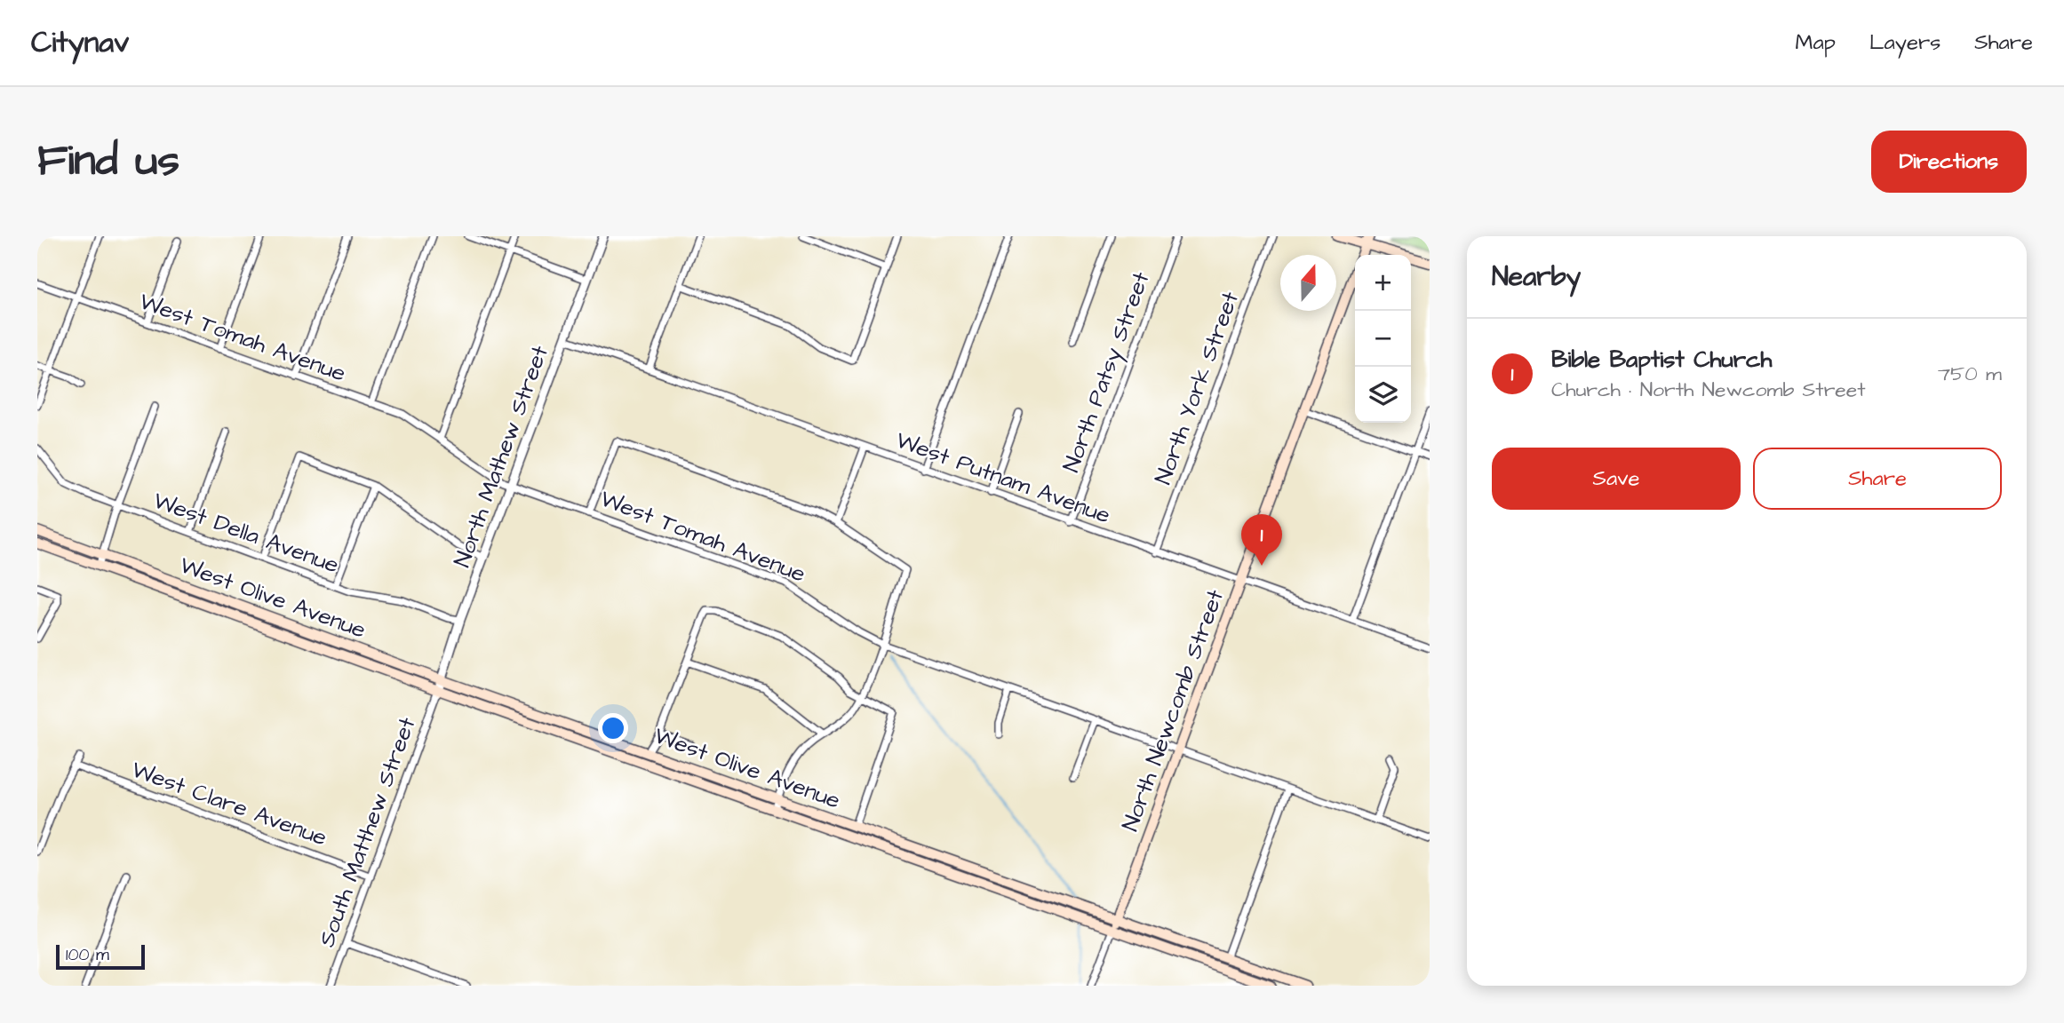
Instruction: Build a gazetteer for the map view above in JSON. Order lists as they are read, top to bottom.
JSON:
{
  "streets": {
    "main road": ["West Olive Avenue", "North Newcomb Street"],
    "street": [
      "West Tomah Avenue",
      "North Patsy Street",
      "North York Street",
      "North Mathew Street",
      "West Putnam Avenue",
      "West Della Avenue",
      "West Clare Avenue",
      "South Matthew Street"
    ]
  },
  "crossings": [
    ["West Tomah Avenue", "North Mathew Street"],
    ["West Tomah Avenue", "North Newcomb Street"],
    ["North Patsy Street", "West Putnam Avenue"],
    ["North York Street", "West Putnam Avenue"],
    ["North Mathew Street", "West Putnam Avenue"],
    ["North Mathew Street", "West Della Avenue"],
    ["North Mathew Street", "West Olive Avenue"],
    ["North Mathew Street", "South Matthew Street"],
    ["West Putnam Avenue", "North Newcomb Street"],
    ["West Olive Avenue", "North Newcomb Street"],
    ["West Olive Avenue", "South Matthew Street"],
    ["West Clare Avenue", "South Matthew Street"]
  ],
  "scale_bar": "100 m",
  "north": "top",
  "page": {
    "header": "Citynav",
    "nav": ["Map", "Layers", "Share"],
    "buttons": [
      "Directions",
      ["Save", "Share"]
    ],
    "title": "Find us",
    "heading": "Nearby",
    "map_buttons": ["+", "−"],
    "list": [
      {
        "mark": "1",
        "name": "Bible Baptist Church",
        "note": "Church · North Newcomb Street",
        "value": "750 m"
      }
    ],
    "pins": "1",
    "scale": "100 m"
  }
}
